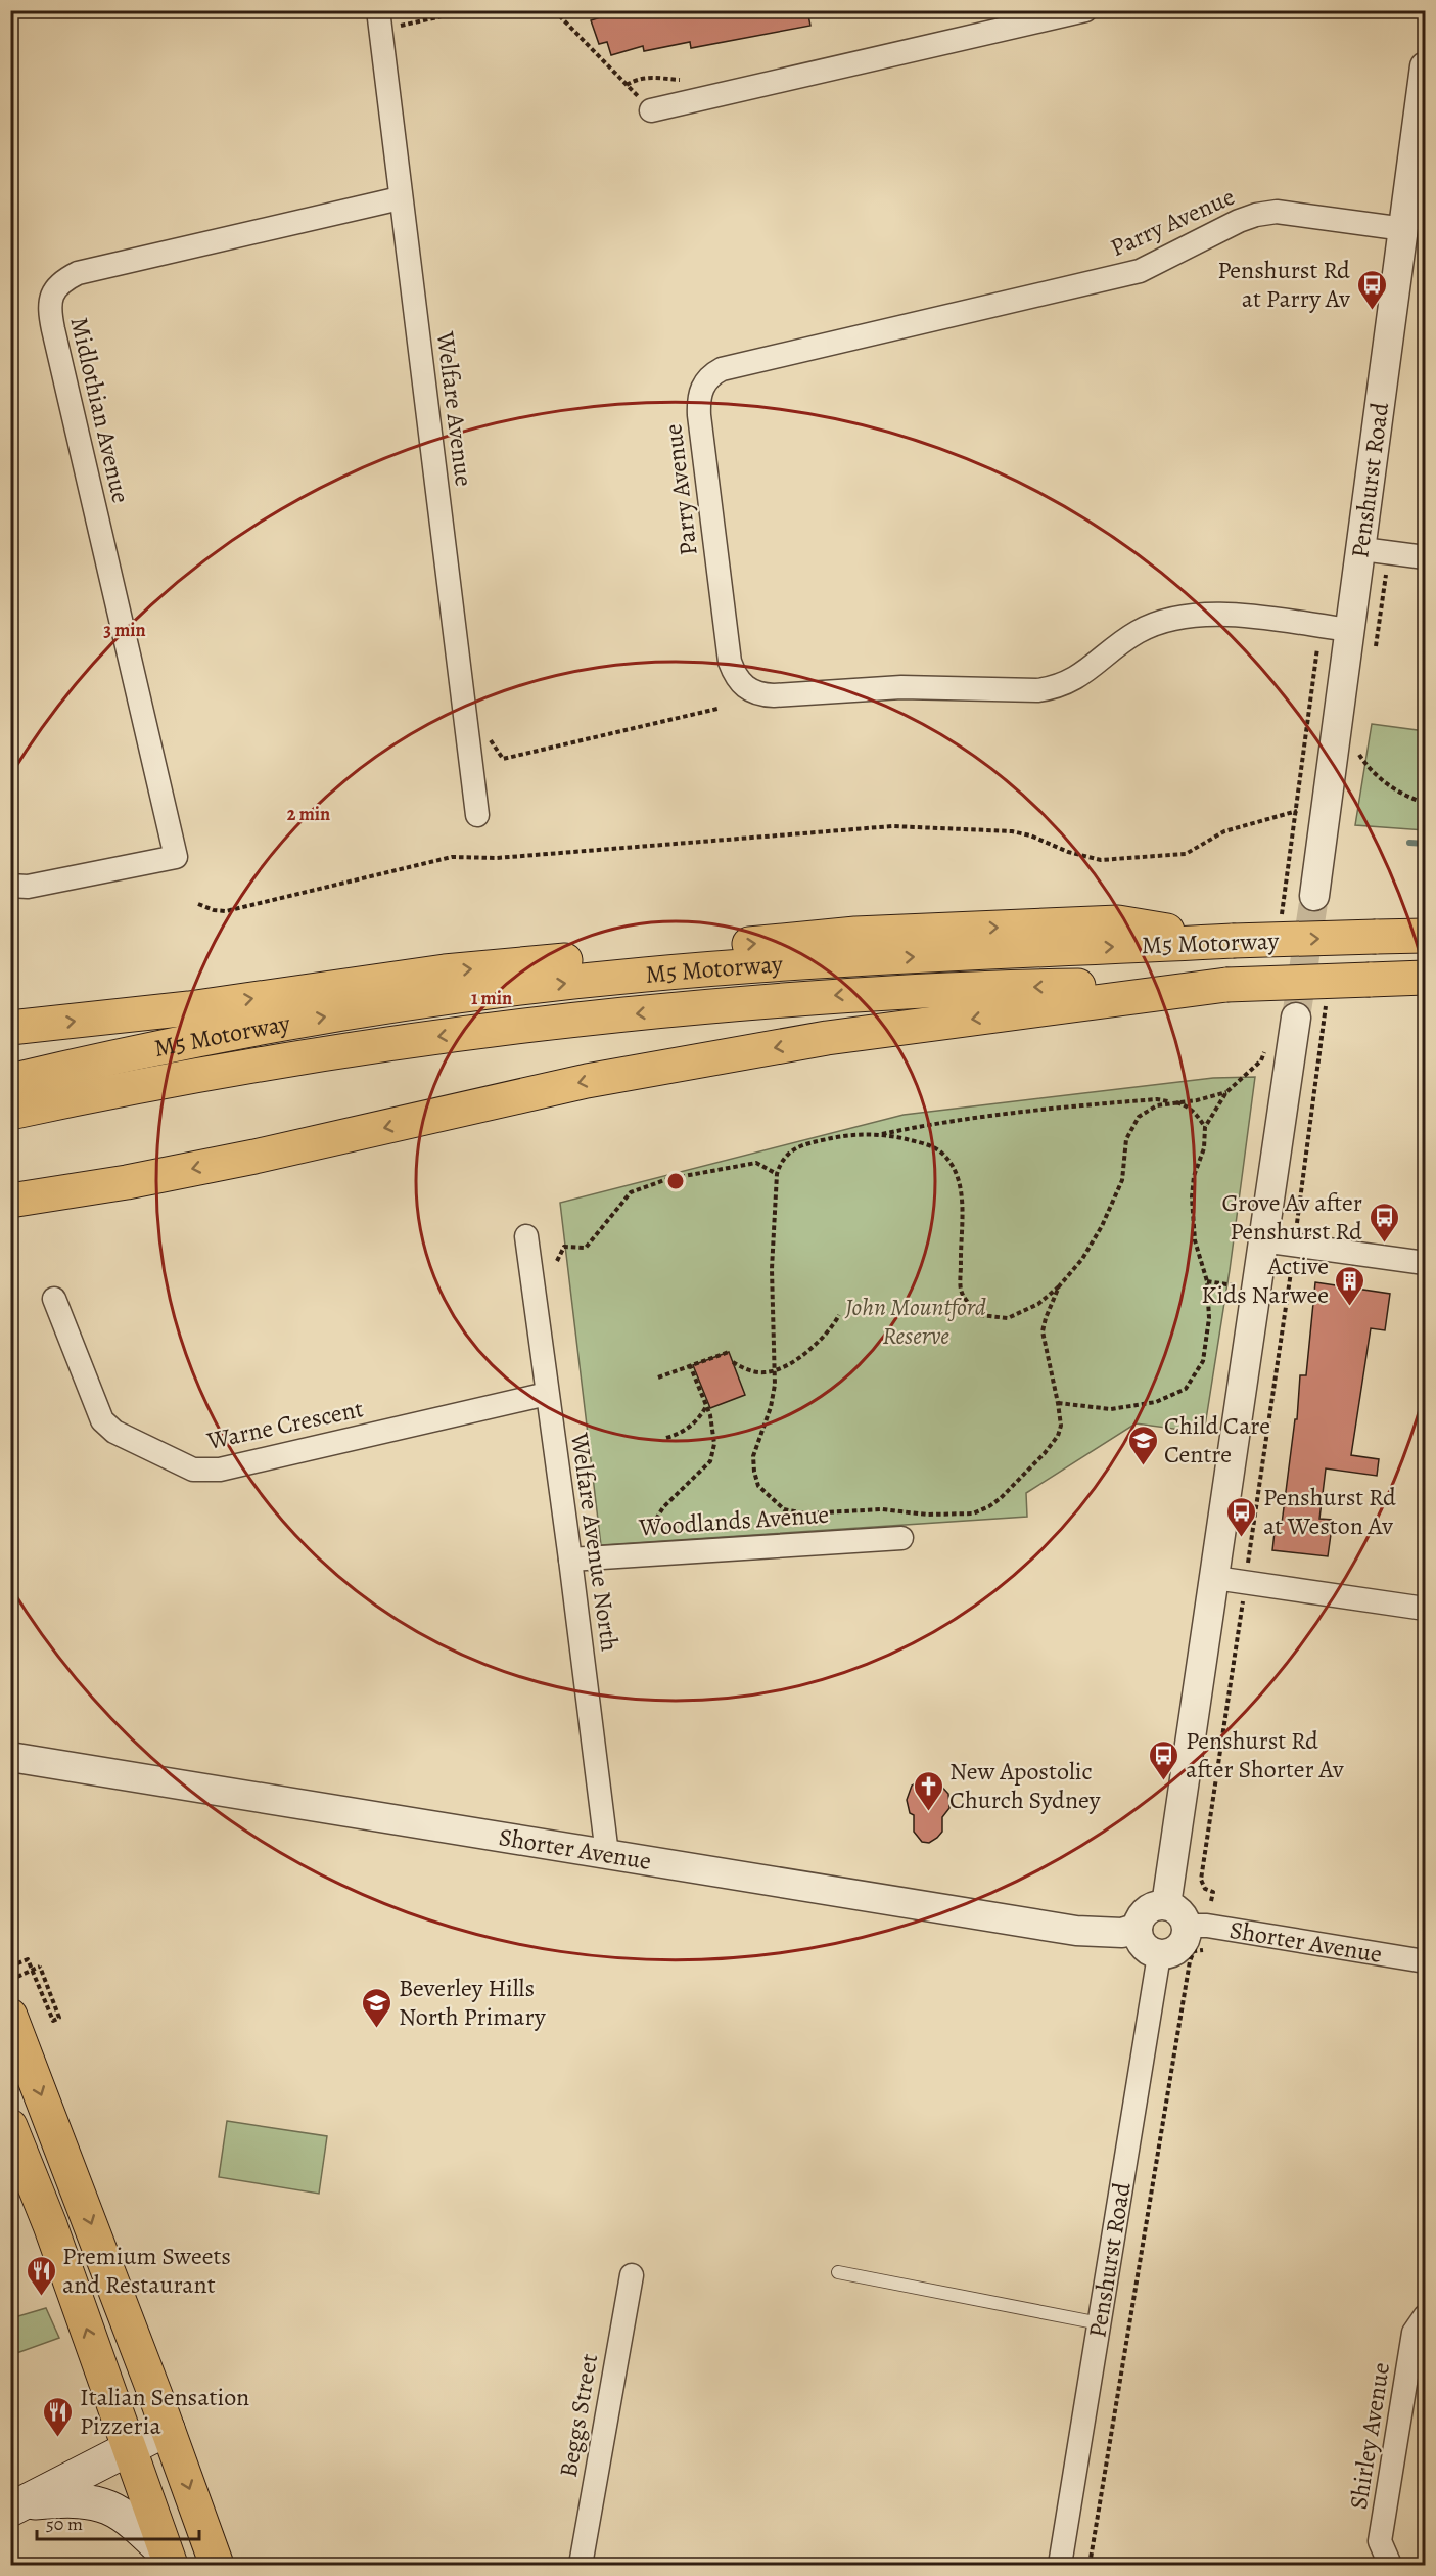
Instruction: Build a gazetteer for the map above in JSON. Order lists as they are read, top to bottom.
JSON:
{
  "streets": {
    "highway": ["M5 Motorway"],
    "street": [
      "Parry Avenue",
      "Welfare Avenue",
      "Midlothian Avenue",
      "Penshurst Road",
      "Warne Crescent",
      "Woodlands Avenue",
      "Welfare Avenue North",
      "Shorter Avenue",
      "Beggs Street",
      "Shirley Avenue"
    ]
  },
  "crossings": [
    ["Parry Avenue", "Penshurst Road"],
    ["Welfare Avenue", "Midlothian Avenue"],
    ["Penshurst Road", "Shorter Avenue"],
    ["Warne Crescent", "Welfare Avenue North"],
    ["Woodlands Avenue", "Welfare Avenue North"],
    ["Welfare Avenue North", "Shorter Avenue"]
  ],
  "parks": ["John Mountford Reserve"],
  "places": {
    "bus stop": [
      "Penshurst Rd at Parry Av",
      "Grove Av after Penshurst Rd",
      "Penshurst Rd at Weston Av",
      "Penshurst Rd after Shorter Av"
    ],
    "building": ["Active Kids Narwee"],
    "school or university": ["Child Care Centre", "Beverley Hills North Primary"],
    "church": ["New Apostolic Church Sydney"],
    "restaurant": ["Premium Sweets and Restaurant", "Italian Sensation Pizzeria"]
  },
  "scale_bar": "50 m",
  "rings": ["3 min", "2 min", "1 min"]
}
